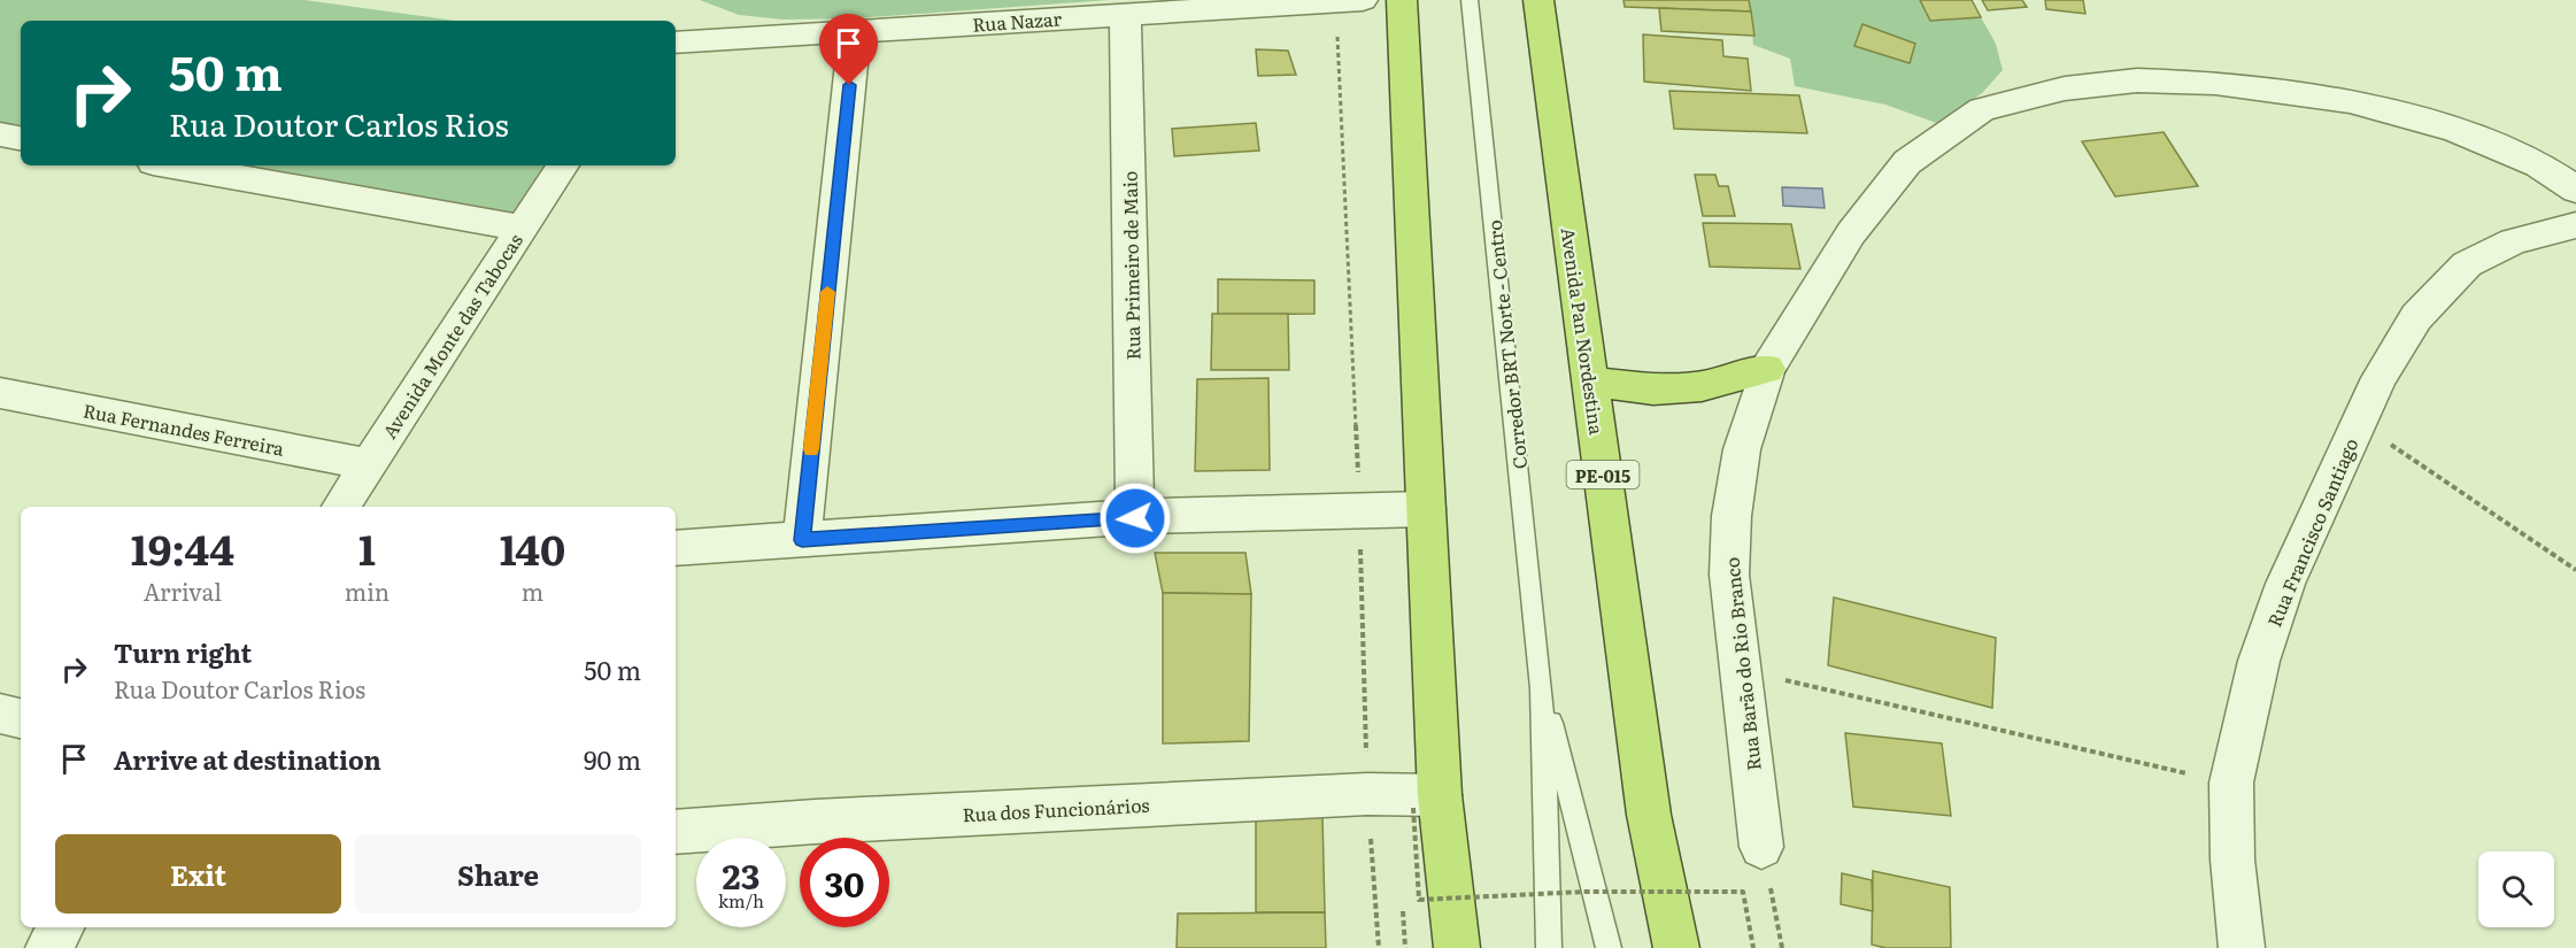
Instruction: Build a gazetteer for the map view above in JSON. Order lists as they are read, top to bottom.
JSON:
{
  "streets": {
    "highway": ["Avenida Pan Nordestina", "PE-015"],
    "street": [
      "Rua Nazar",
      "Rua Primeiro de Maio",
      "Avenida Monte das Tabocas",
      "Rua Fernandes Ferreira",
      "Rua Francisco Santiago",
      "Rua Barão do Rio Branco",
      "Rua dos Funcionários"
    ],
    "lane": ["Corredor BRT Norte - Centro"]
  },
  "crossings": [
    ["Rua Nazar", "Rua Primeiro de Maio"],
    ["Avenida Monte das Tabocas", "Rua Fernandes Ferreira"]
  ],
  "page": {
    "turn": ["50 m", "Rua Doutor Carlos Rios"],
    "eta": [
      "19:44",
      "Arrival",
      "1",
      "min",
      "140",
      "m"
    ],
    "list": [
      {
        "name": "Turn right",
        "note": "Rua Doutor Carlos Rios",
        "value": "50 m"
      },
      {
        "name": "Arrive at destination",
        "value": "90 m"
      }
    ],
    "buttons": ["Exit", "Share"],
    "speed": "23 km/h",
    "limit": "30"
  }
}
